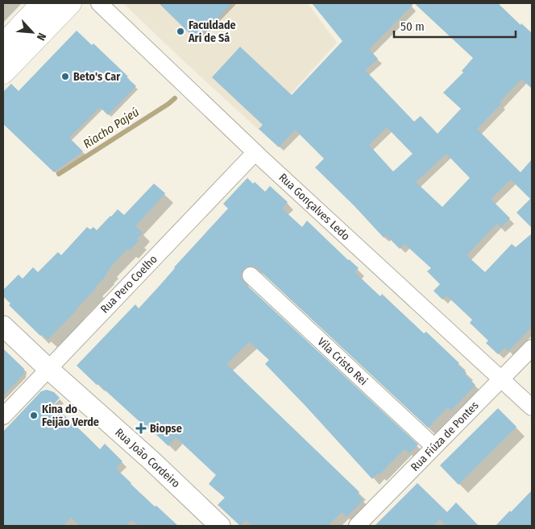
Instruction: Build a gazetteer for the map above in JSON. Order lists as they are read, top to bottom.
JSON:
{
  "streets": {
    "street": [
      "Rua Gonçalves Ledo",
      "Rua Pero Coelho",
      "Vila Cristo Rei",
      "Rua Fiúza de Pontes",
      "Rua João Cordeiro"
    ]
  },
  "crossings": [
    ["Rua Gonçalves Ledo", "Rua Pero Coelho"],
    ["Rua Gonçalves Ledo", "Rua Fiúza de Pontes"],
    ["Rua Pero Coelho", "Rua João Cordeiro"],
    ["Vila Cristo Rei", "Rua Fiúza de Pontes"]
  ],
  "water": ["Riacho Pajeú"],
  "places": {
    "other": ["Faculdade Ari de Sá", "Beto's Car", "Kina do Feijão Verde"],
    "health": ["Biopse"]
  },
  "scale_bar": "50 m",
  "north": "bottom right"
}
